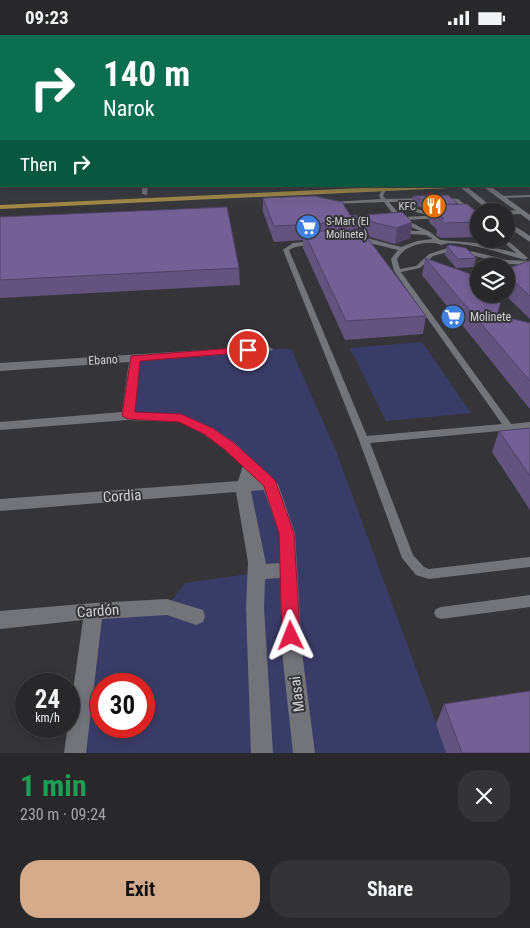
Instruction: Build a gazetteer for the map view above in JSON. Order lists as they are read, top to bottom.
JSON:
{
  "streets": {
    "street": [
      "Ebano",
      "Cordia",
      "Cardón",
      "Masai"
    ]
  },
  "crossings": [
    ["Cordia", "Masai"]
  ],
  "places": {
    "restaurant": ["KFC"],
    "supermarket": ["S-Mart (El Molinete)", "Molinete"]
  },
  "page": {
    "status": "09:23",
    "turn": ["140 m", "Narok"],
    "then": "Then",
    "speed": "24 km/h",
    "limit": "30",
    "heading": ["1 min", "230 m · 09:24"],
    "buttons": ["Exit", "Share"]
  }
}
